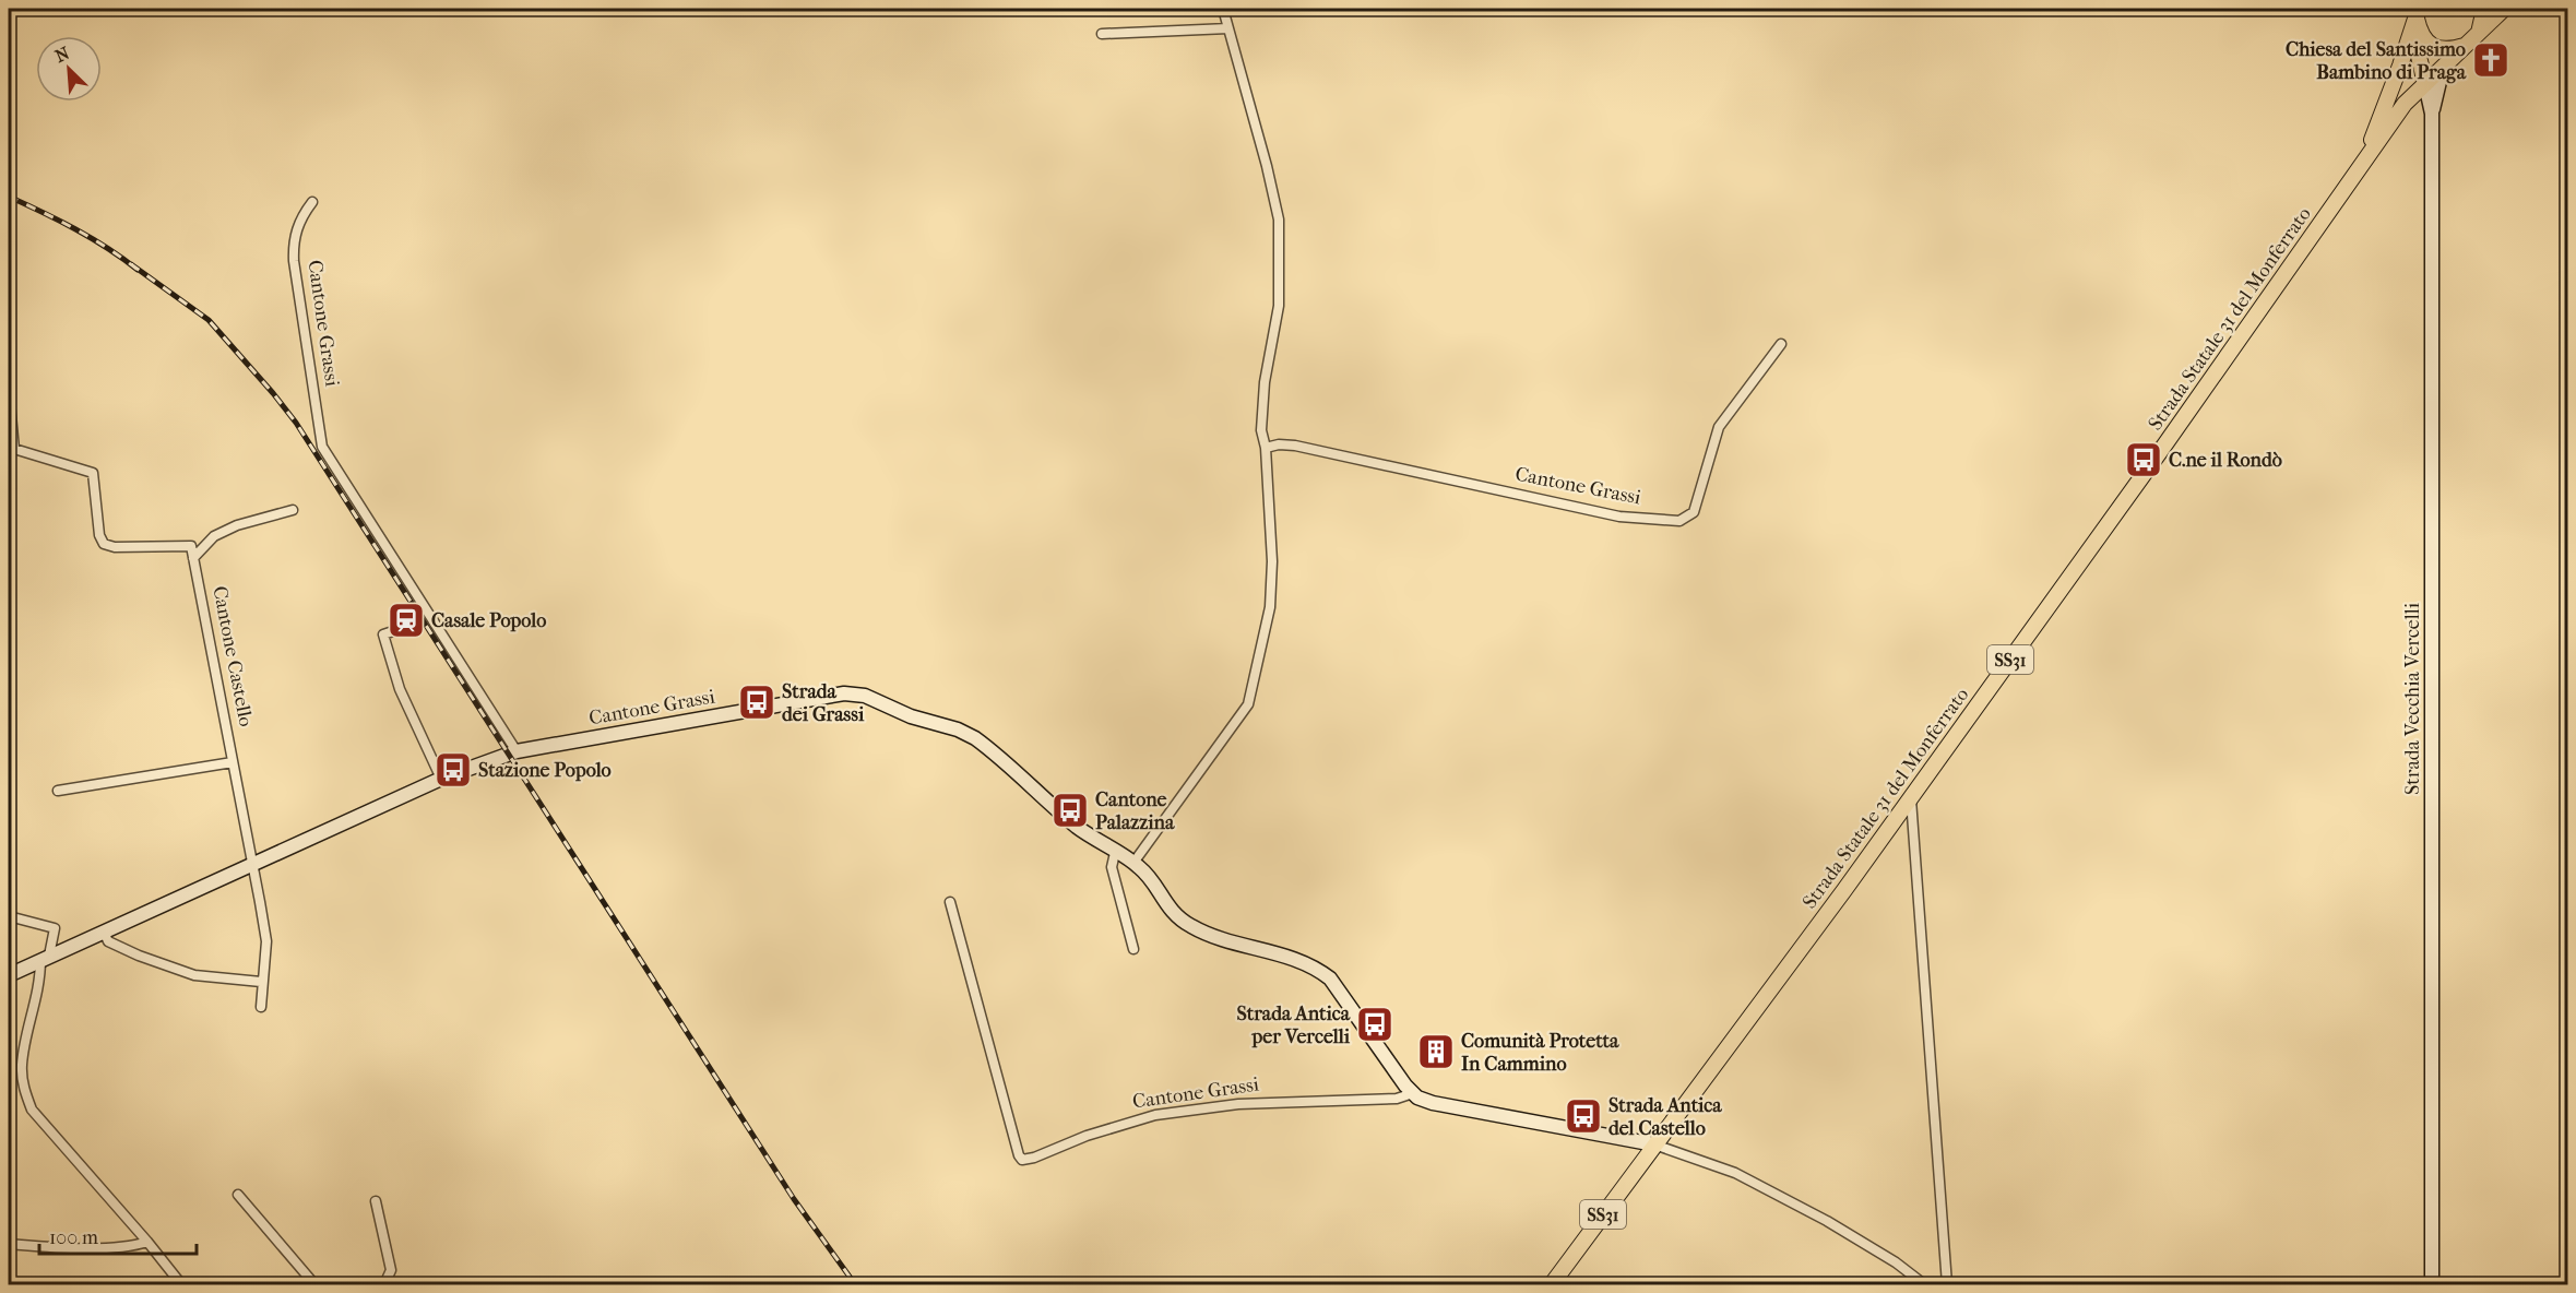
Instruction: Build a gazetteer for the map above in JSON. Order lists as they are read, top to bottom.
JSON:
{
  "streets": {
    "main road": ["Strada Statale 31 del Monferrato", "SS31"],
    "street": ["Cantone Grassi", "Cantone Castello", "Strada Vecchia Vercelli"]
  },
  "crossings": [
    ["Strada Statale 31 del Monferrato", "Strada Vecchia Vercelli"]
  ],
  "places": {
    "church": ["Chiesa del Santissimo Bambino di Praga"],
    "bus stop": [
      "C.ne il Rondò",
      "Strada dei Grassi",
      "Stazione Popolo",
      "Cantone Palazzina",
      "Strada Antica per Vercelli",
      "Strada Antica del Castello"
    ],
    "station": ["Casale Popolo"],
    "building": ["Comunità Protetta In Cammino"]
  },
  "scale_bar": "100 m",
  "north": "top left"
}
